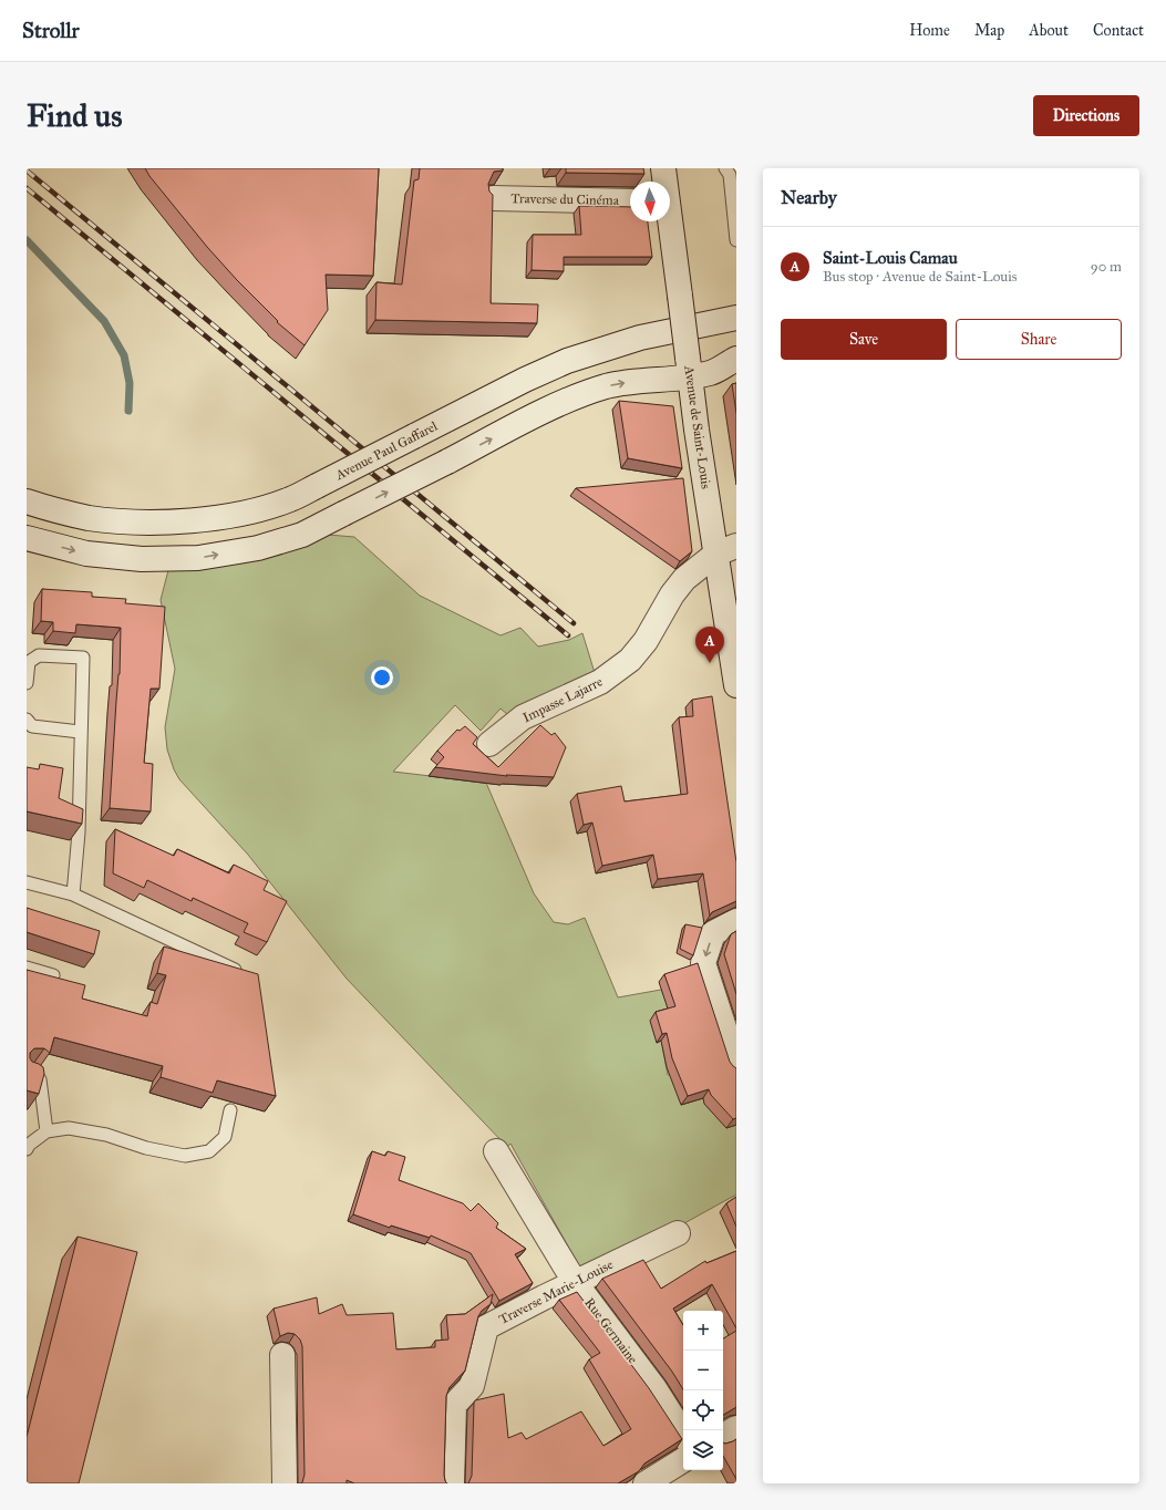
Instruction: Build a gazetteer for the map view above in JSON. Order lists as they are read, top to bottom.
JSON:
{
  "streets": {
    "street": [
      "Traverse du Cinéma",
      "Avenue de Saint-Louis",
      "Avenue Paul Gaffarel",
      "Impasse Lajarre",
      "Traverse Marie-Louise",
      "Rue Germaine"
    ]
  },
  "crossings": [
    ["Avenue de Saint-Louis", "Impasse Lajarre"],
    ["Traverse Marie-Louise", "Rue Germaine"]
  ],
  "north": "bottom",
  "page": {
    "header": "Strollr",
    "nav": [
      "Home",
      "Map",
      "About",
      "Contact"
    ],
    "buttons": [
      "Directions",
      ["Save", "Share"]
    ],
    "title": "Find us",
    "heading": "Nearby",
    "list": [
      {
        "mark": "A",
        "name": "Saint-Louis Camau",
        "note": "Bus stop · Avenue de Saint-Louis",
        "value": "90 m"
      }
    ],
    "pins": "A",
    "map_buttons": ["+", "−"]
  }
}
